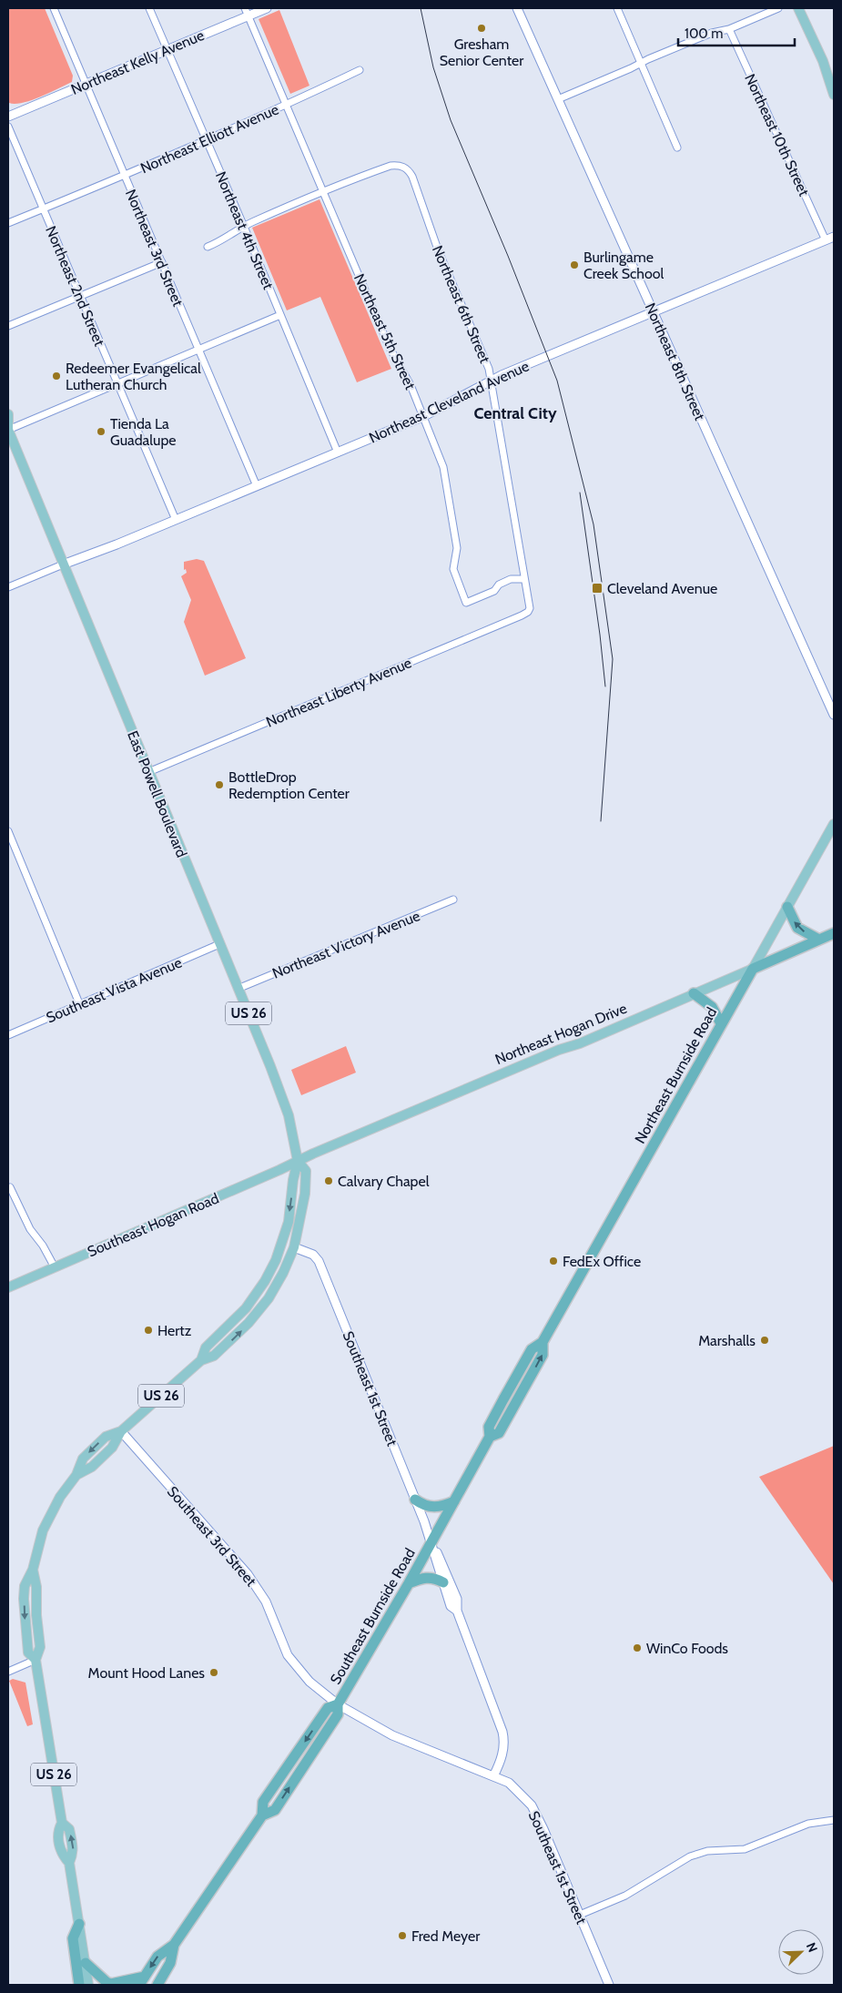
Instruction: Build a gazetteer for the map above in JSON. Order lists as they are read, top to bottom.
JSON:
{
  "streets": {
    "highway": [
      "US 26",
      "Northeast Hogan Drive",
      "Northeast Burnside Road",
      "Southeast Burnside Road"
    ],
    "main road": ["East Powell Boulevard", "Southeast Hogan Road"],
    "street": [
      "Northeast Kelly Avenue",
      "Northeast 10th Street",
      "Northeast Elliott Avenue",
      "Northeast 4th Street",
      "Northeast 3rd Street",
      "Northeast 2nd Street",
      "Northeast 6th Street",
      "Northeast 5th Street",
      "Northeast 8th Street",
      "Northeast Cleveland Avenue",
      "Northeast Liberty Avenue",
      "Northeast Victory Avenue",
      "Southeast Vista Avenue",
      "Southeast 1st Street",
      "Southeast 3rd Street"
    ]
  },
  "crossings": [
    ["Northeast Kelly Avenue", "Northeast 4th Street"],
    ["Northeast Kelly Avenue", "Northeast 3rd Street"],
    ["Northeast Kelly Avenue", "Northeast 5th Street"],
    ["Northeast 10th Street", "Northeast Cleveland Avenue"],
    ["Northeast Elliott Avenue", "Northeast 4th Street"],
    ["Northeast Elliott Avenue", "Northeast 3rd Street"],
    ["Northeast Elliott Avenue", "Northeast 2nd Street"],
    ["Northeast Elliott Avenue", "Northeast 5th Street"],
    ["Northeast 4th Street", "Northeast Cleveland Avenue"],
    ["Northeast 3rd Street", "Northeast Cleveland Avenue"],
    ["Northeast 2nd Street", "Northeast Cleveland Avenue"],
    ["Northeast 6th Street", "Northeast 5th Street"],
    ["Northeast 6th Street", "Northeast Cleveland Avenue"],
    ["Northeast 6th Street", "Northeast Liberty Avenue"],
    ["Northeast 5th Street", "Northeast Cleveland Avenue"],
    ["Northeast 8th Street", "Northeast Cleveland Avenue"],
    ["Northeast Cleveland Avenue", "East Powell Boulevard"],
    ["Northeast Liberty Avenue", "East Powell Boulevard"],
    ["East Powell Boulevard", "Northeast Victory Avenue"],
    ["East Powell Boulevard", "Southeast Vista Avenue"],
    ["East Powell Boulevard", "US 26"],
    ["East Powell Boulevard", "Northeast Hogan Drive"],
    ["East Powell Boulevard", "Southeast Hogan Road"],
    ["East Powell Boulevard", "Southeast 1st Street"],
    ["East Powell Boulevard", "Southeast 3rd Street"],
    ["Northeast Hogan Drive", "Northeast Burnside Road"],
    ["Northeast Hogan Drive", "Southeast Hogan Road"],
    ["Northeast Burnside Road", "Southeast 1st Street"],
    ["Northeast Burnside Road", "Southeast Burnside Road"],
    ["Southeast 1st Street", "Southeast 3rd Street"],
    ["Southeast 1st Street", "Southeast Burnside Road"],
    ["Southeast 3rd Street", "Southeast Burnside Road"]
  ],
  "districts": ["Central City"],
  "places": {
    "other": [
      "Gresham Senior Center",
      "Burlingame Creek School",
      "Redeemer Evangelical Lutheran Church",
      "Tienda La Guadalupe",
      "BottleDrop Redemption Center",
      "Calvary Chapel",
      "FedEx Office",
      "Hertz",
      "Marshalls",
      "WinCo Foods",
      "Mount Hood Lanes",
      "Fred Meyer"
    ],
    "transit": ["Cleveland Avenue"]
  },
  "scale_bar": "100 m",
  "north": "top right"
}
